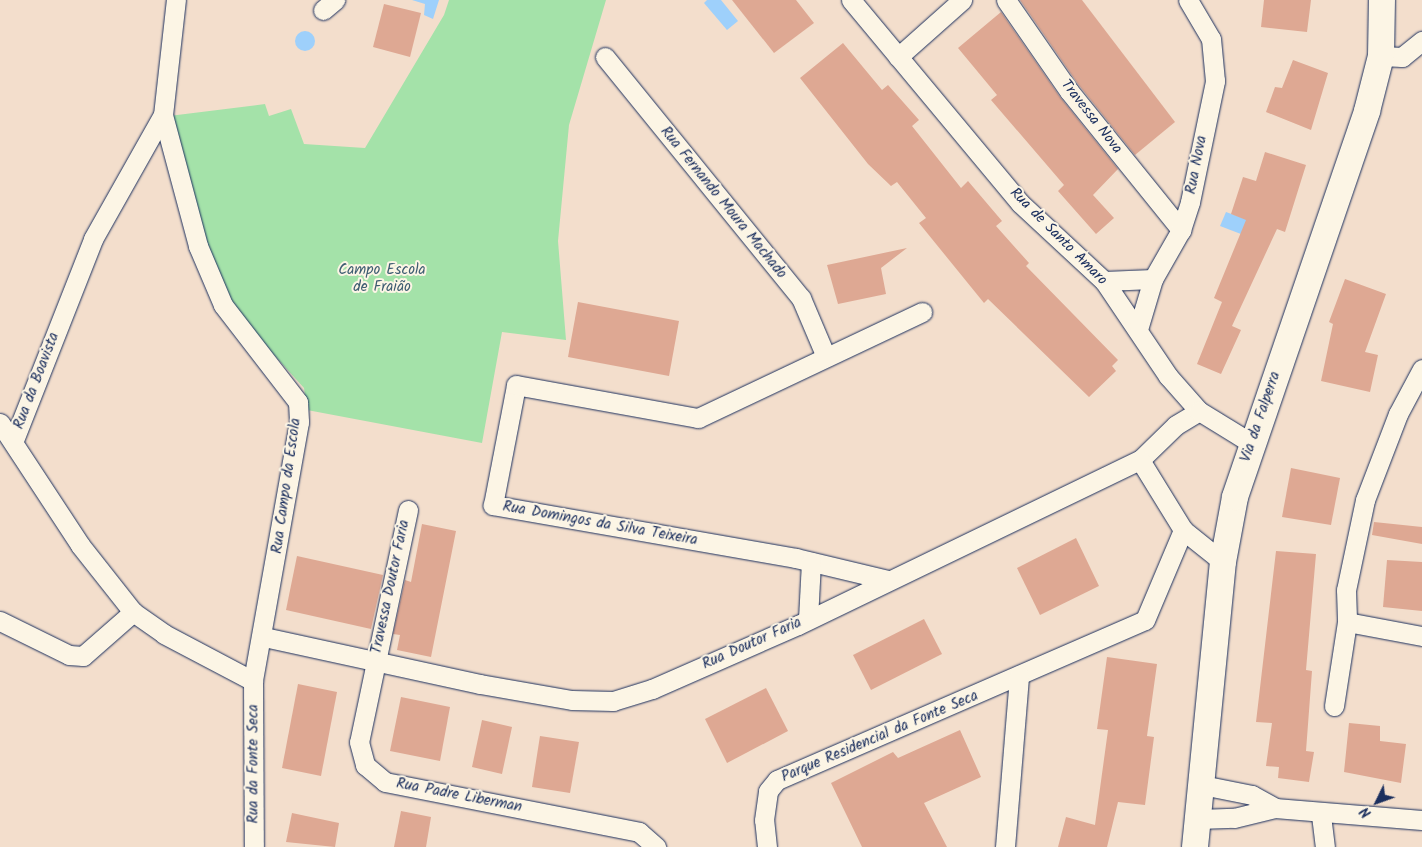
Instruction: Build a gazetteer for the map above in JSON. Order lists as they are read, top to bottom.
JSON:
{
  "streets": {
    "main road": ["Via da Falperra"],
    "street": [
      "Travessa Nova",
      "Rua Nova",
      "Rua Fernando Moura Machado",
      "Rua de Santo Amaro",
      "Rua da Boavista",
      "Rua Campo da Escola",
      "Rua Domingos da Silva Teixeira",
      "Travessa Doutor Faria",
      "Rua Doutor Faria",
      "Parque Residencial da Fonte Seca",
      "Rua da Fonte Seca",
      "Rua Padre Liberman"
    ]
  },
  "crossings": [
    ["Travessa Nova", "Rua Nova"],
    ["Rua Nova", "Rua de Santo Amaro"],
    ["Rua Fernando Moura Machado", "Rua Domingos da Silva Teixeira"],
    ["Rua de Santo Amaro", "Via da Falperra"],
    ["Rua de Santo Amaro", "Rua Doutor Faria"],
    ["Rua da Boavista", "Rua Campo da Escola"],
    ["Rua da Boavista", "Rua da Fonte Seca"],
    ["Rua Campo da Escola", "Rua Doutor Faria"],
    ["Rua Campo da Escola", "Rua da Fonte Seca"],
    ["Rua Domingos da Silva Teixeira", "Rua Doutor Faria"],
    ["Travessa Doutor Faria", "Rua Doutor Faria"],
    ["Travessa Doutor Faria", "Rua Padre Liberman"],
    ["Rua Doutor Faria", "Rua Padre Liberman"]
  ],
  "parks": ["Campo Escola de Fraião"],
  "north": "bottom left"
}
